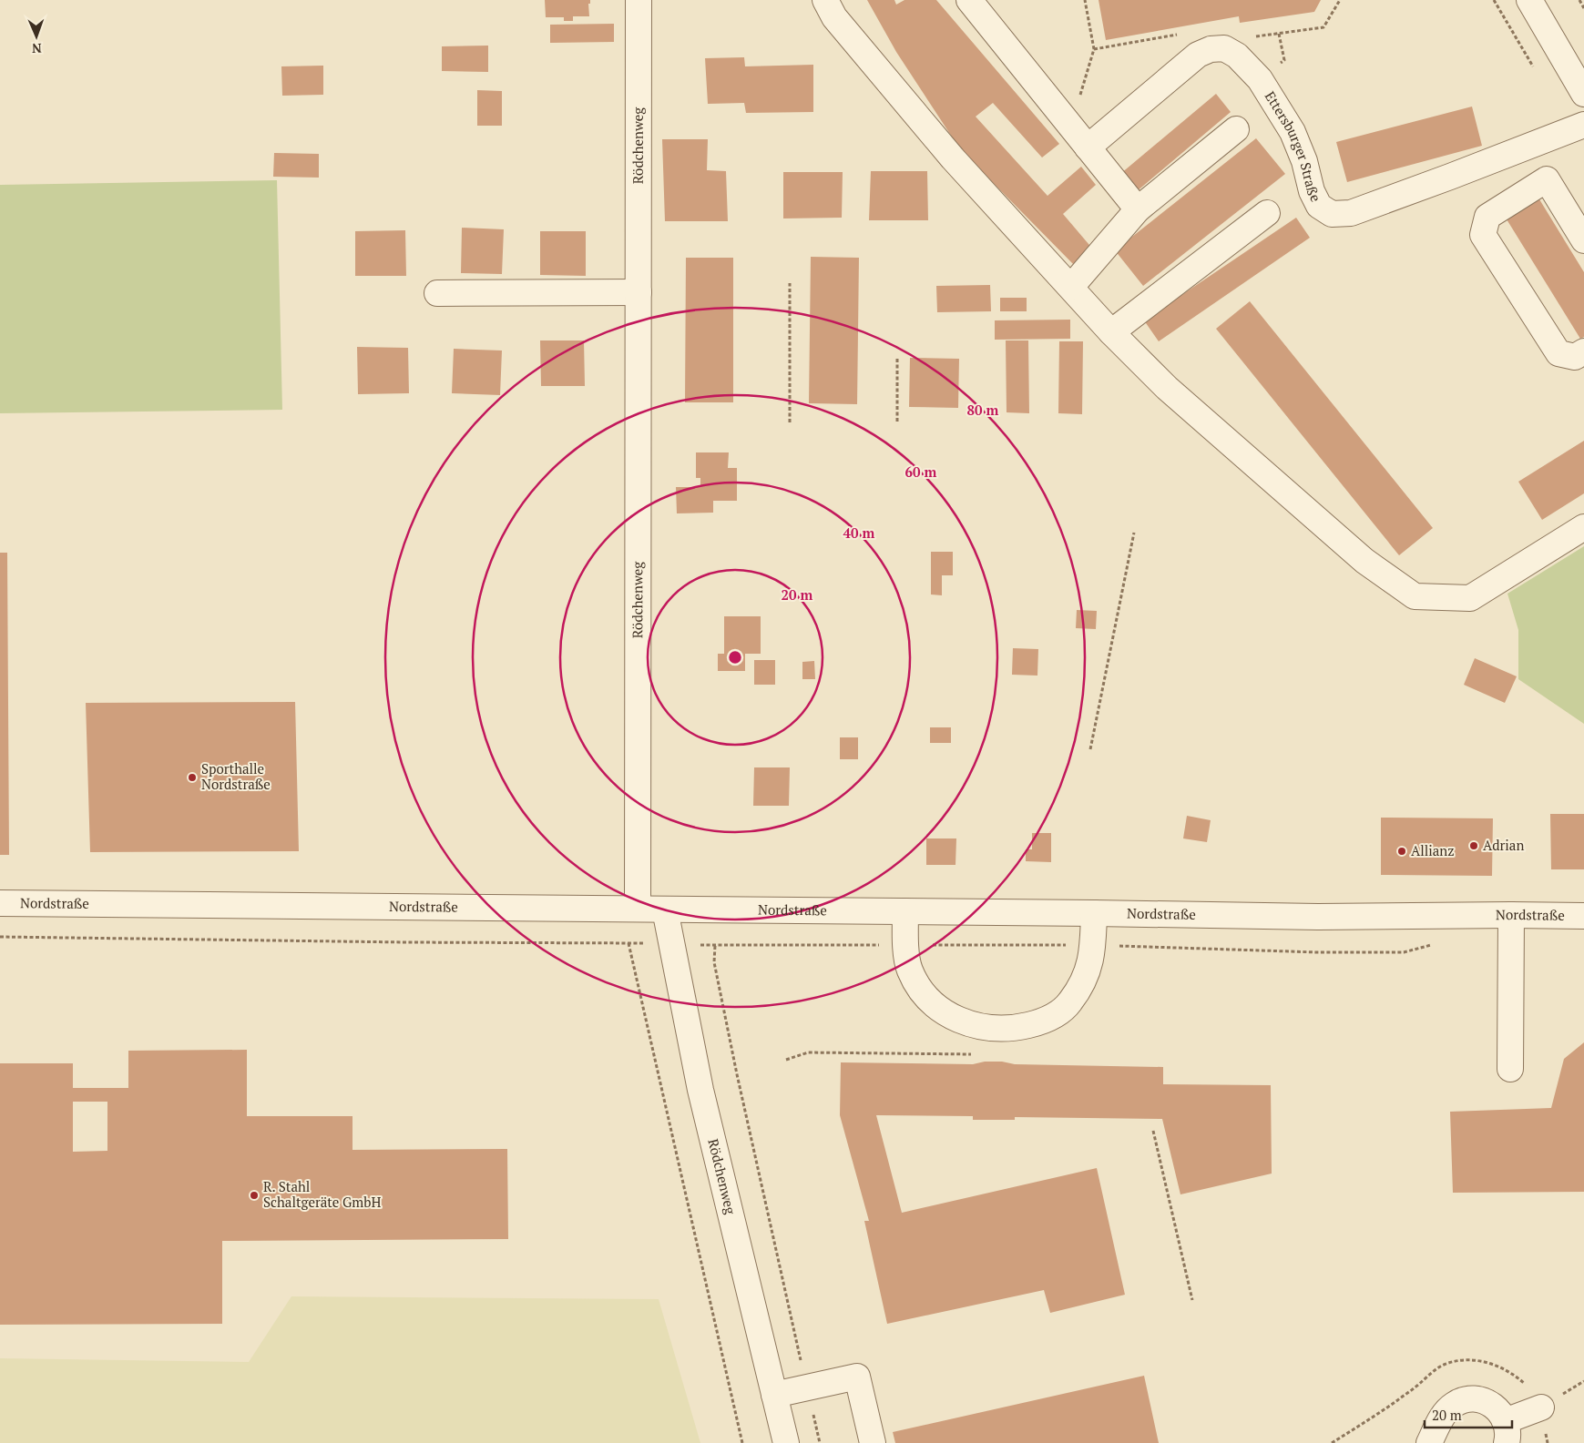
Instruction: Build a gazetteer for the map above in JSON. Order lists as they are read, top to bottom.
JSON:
{
  "streets": {
    "street": ["Rödchenweg", "Ettersburger Straße", "Nordstraße"]
  },
  "crossings": [
    ["Rödchenweg", "Nordstraße"]
  ],
  "places": [
    "Sporthalle Nordstraße",
    "Adrian",
    "Allianz",
    "R. Stahl Schaltgeräte GmbH"
  ],
  "scale_bar": "20 m",
  "north": "bottom",
  "rings": [
    "80 m",
    "60 m",
    "40 m",
    "20 m"
  ]
}
